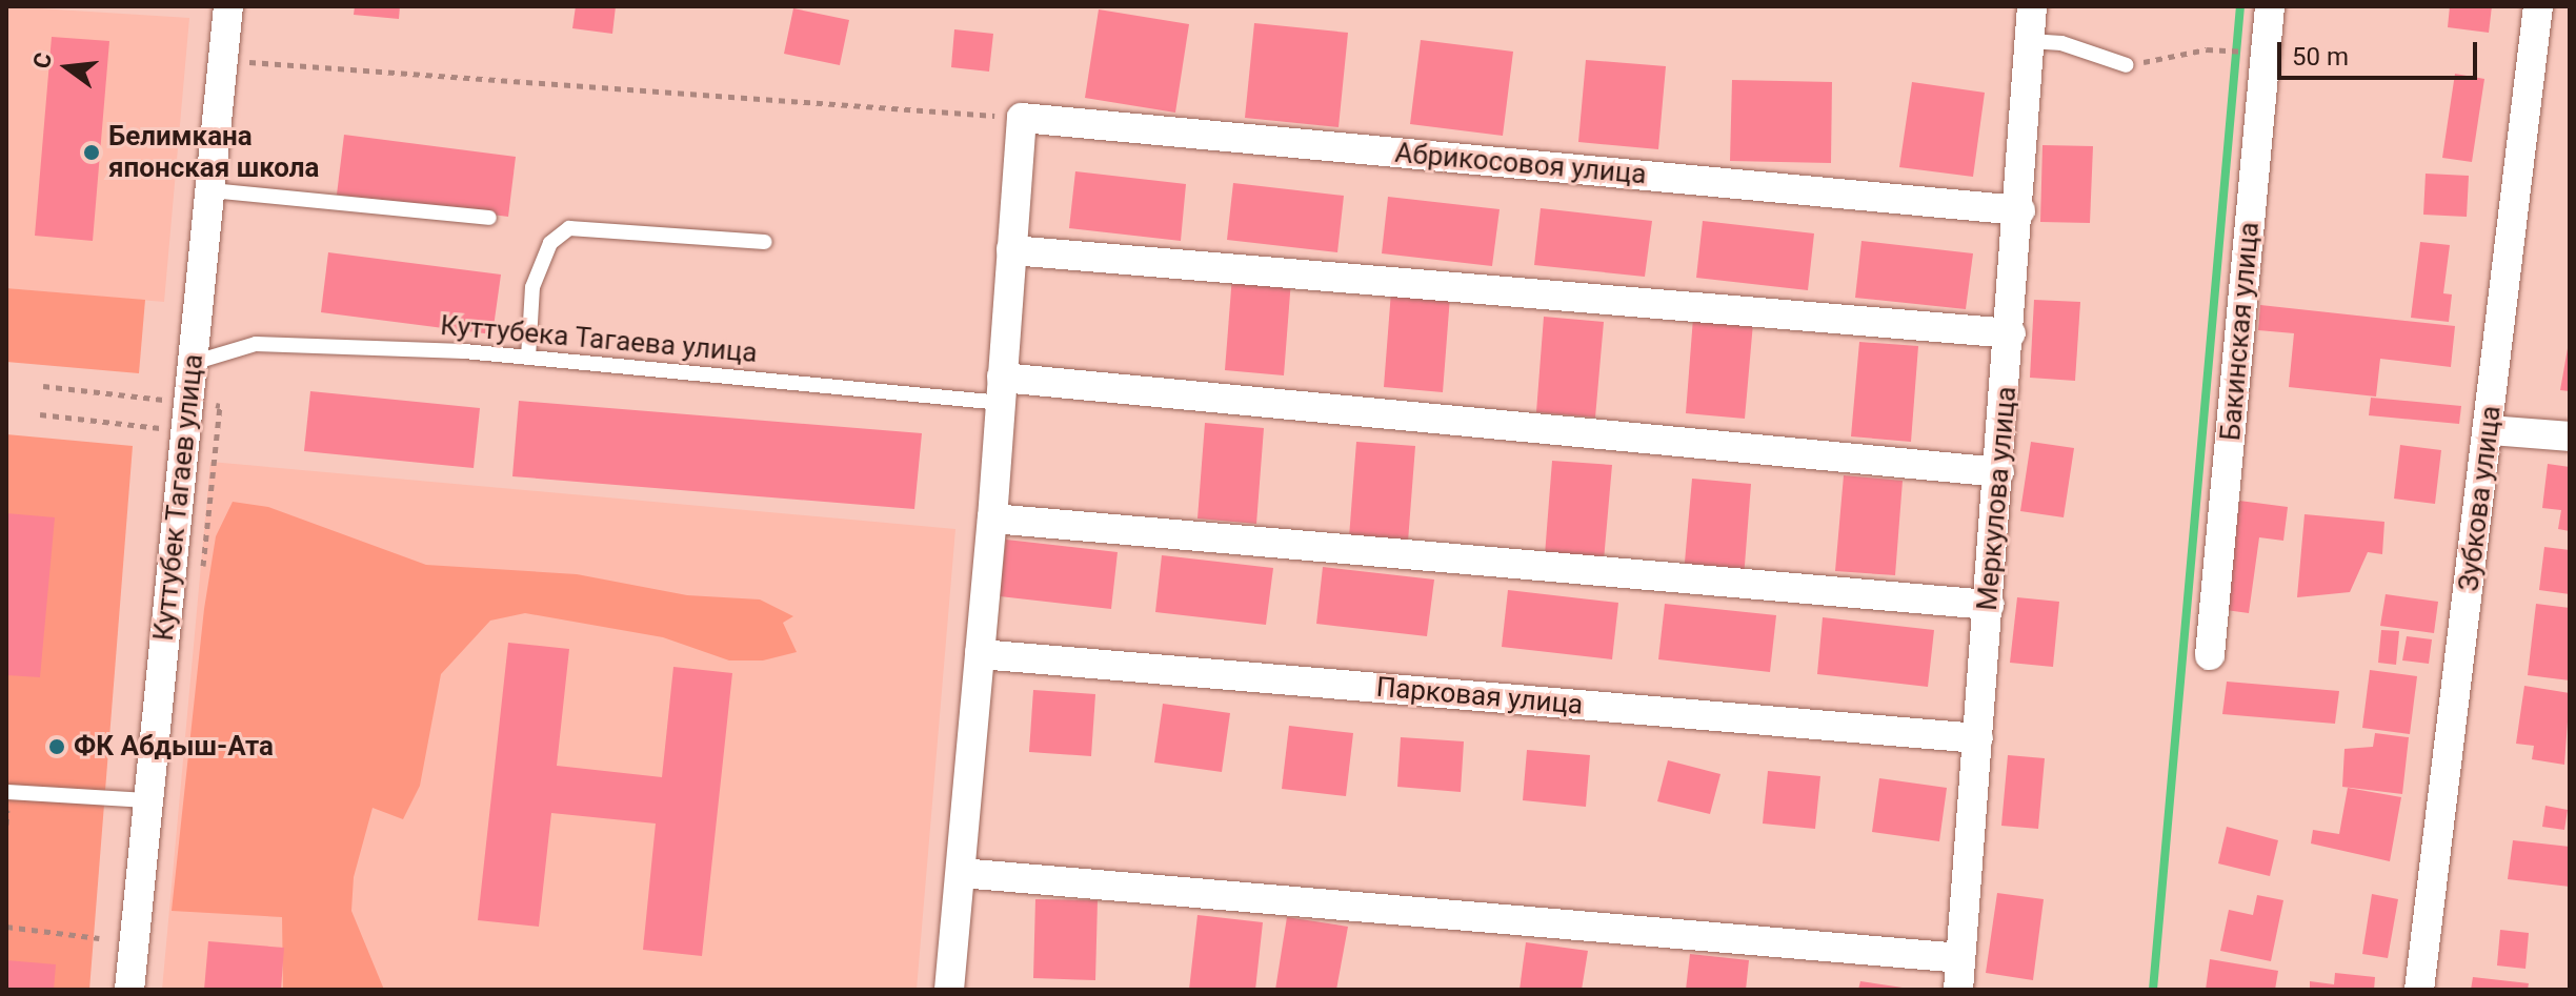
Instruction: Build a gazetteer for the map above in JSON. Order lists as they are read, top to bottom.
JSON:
{
  "streets": {
    "street": [
      "Абрикосовоя улица",
      "Бакинская улица",
      "Куттубек Тагаев улица",
      "Меркулова улица",
      "Зубкова улица",
      "Парковая улица"
    ],
    "lane": ["Куттубека Тагаева улица"]
  },
  "crossings": [
    ["Абрикосовоя улица", "Меркулова улица"],
    ["Куттубека Тагаева улица", "Куттубек Тагаев улица"],
    ["Меркулова улица", "Парковая улица"]
  ],
  "places": ["Белимкана японская школа", "ФК Абдыш-Ата"],
  "scale_bar": "50 m",
  "north": "left"
}
